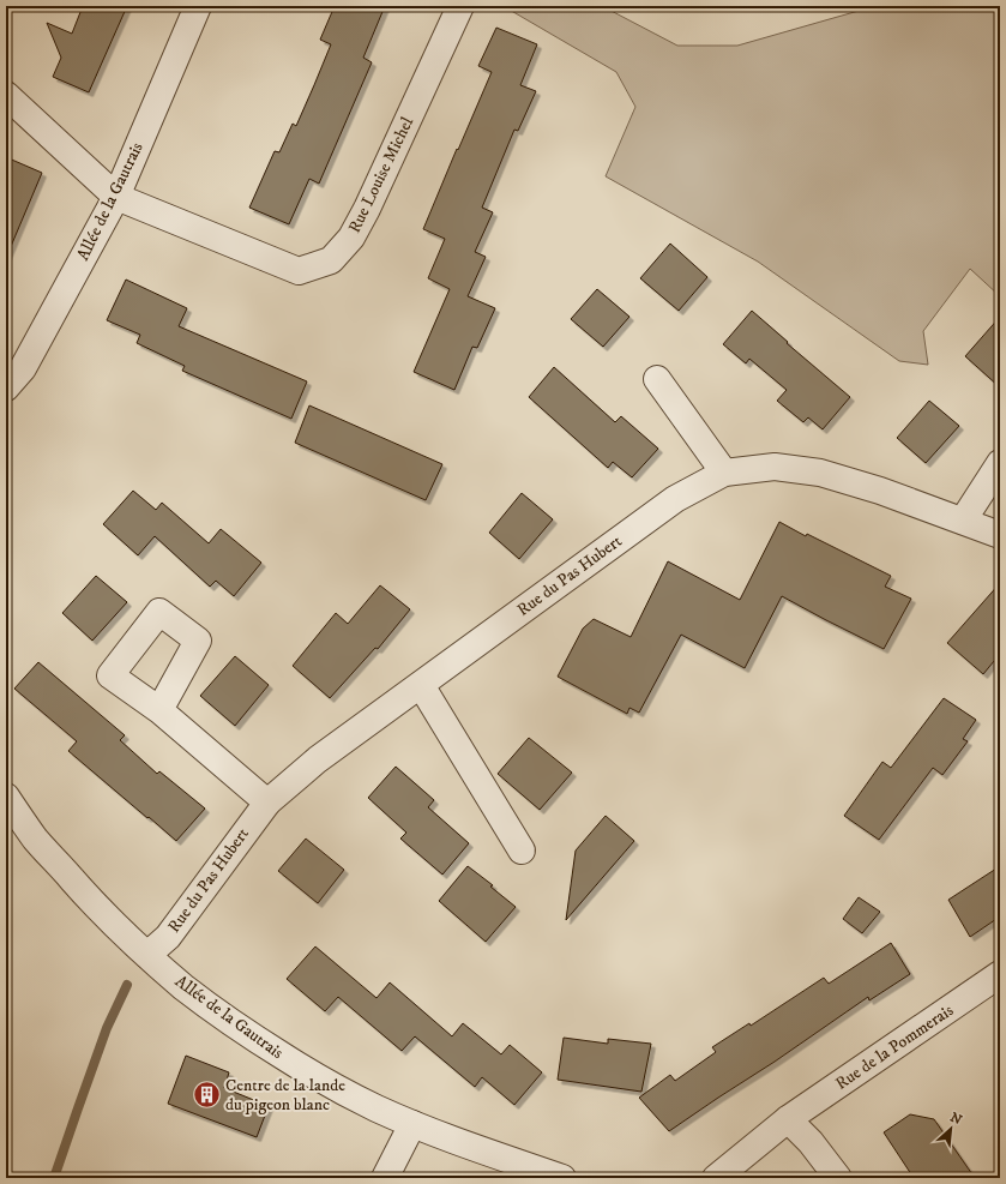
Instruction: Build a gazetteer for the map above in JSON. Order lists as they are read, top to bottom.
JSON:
{
  "streets": {
    "street": [
      "Rue Louise Michel",
      "Allée de la Gautrais",
      "Rue du Pas Hubert",
      "Rue de la Pommerais"
    ]
  },
  "crossings": [
    ["Rue Louise Michel", "Allée de la Gautrais"],
    ["Allée de la Gautrais", "Rue du Pas Hubert"]
  ],
  "places": {
    "building": ["Centre de la lande du pigeon blanc"]
  },
  "north": "top right"
}
